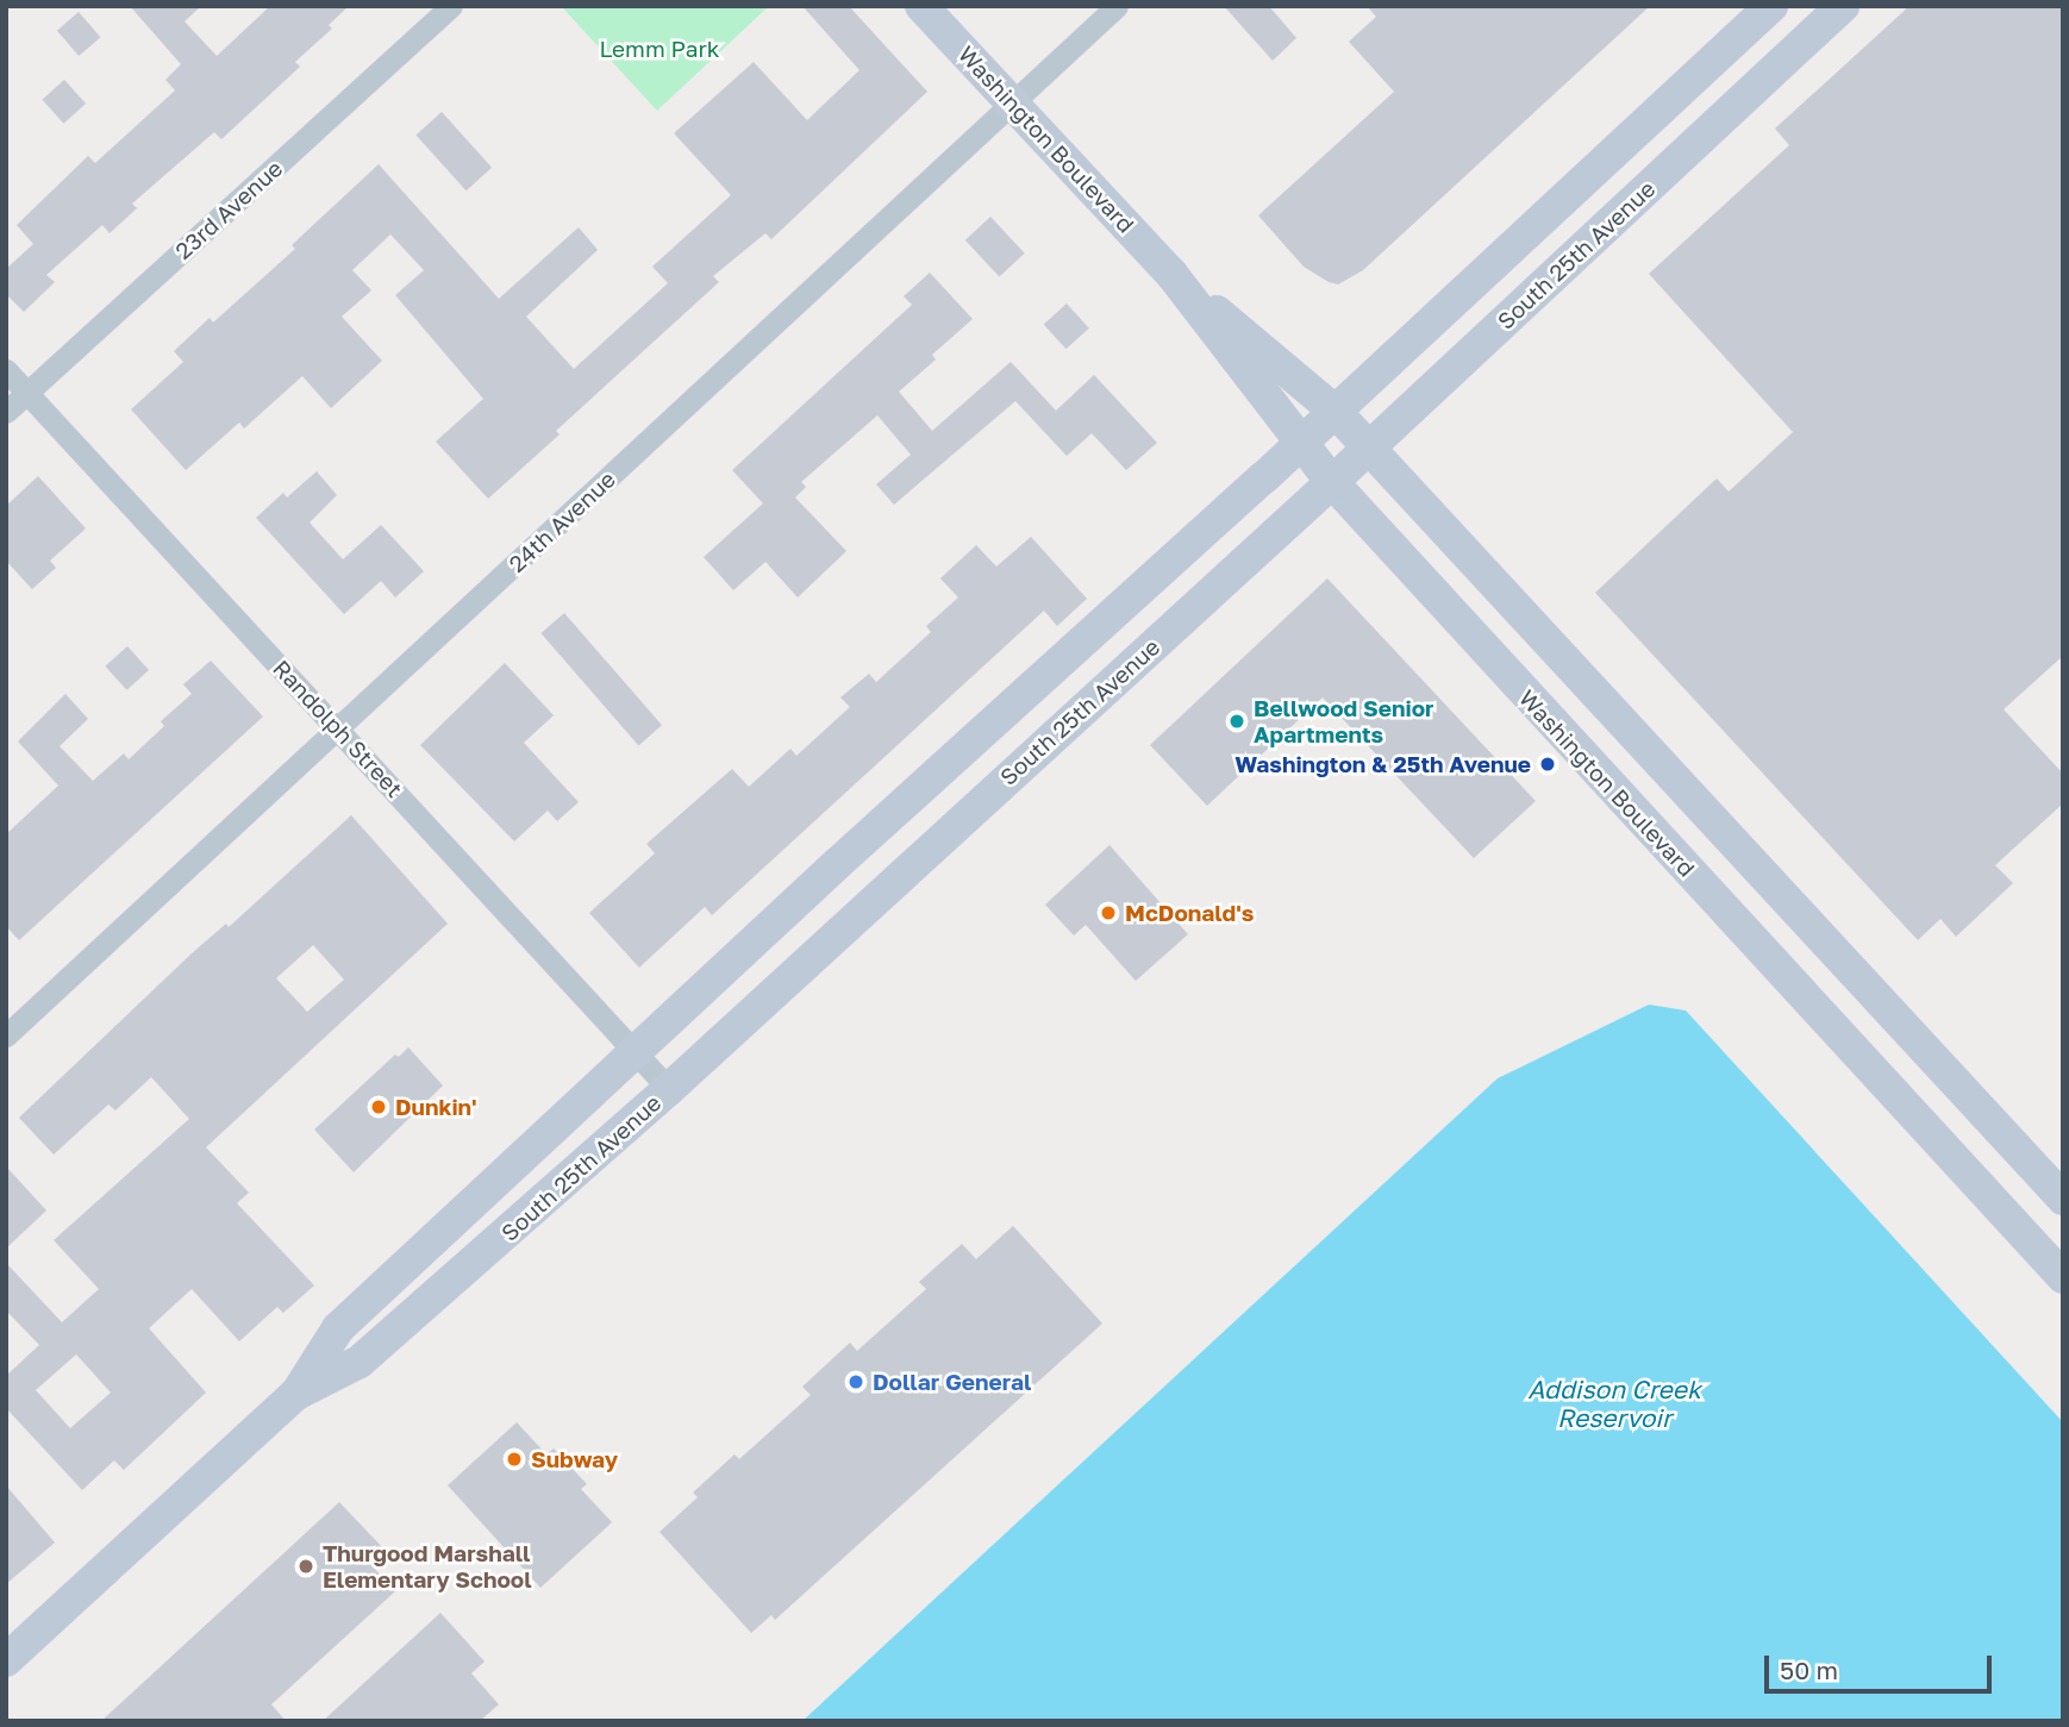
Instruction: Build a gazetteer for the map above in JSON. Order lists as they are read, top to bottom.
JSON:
{
  "streets": {
    "main road": ["Washington Boulevard", "South 25th Avenue"],
    "street": ["23rd Avenue", "24th Avenue", "Randolph Street"]
  },
  "crossings": [
    ["Washington Boulevard", "South 25th Avenue"],
    ["Washington Boulevard", "24th Avenue"],
    ["23rd Avenue", "Randolph Street"],
    ["South 25th Avenue", "Randolph Street"],
    ["24th Avenue", "Randolph Street"]
  ],
  "water": ["Addison Creek Reservoir"],
  "parks": ["Lemm Park"],
  "places": [
    "Bellwood Senior Apartments",
    "Washington & 25th Avenue",
    "McDonald's",
    "Dunkin'",
    "Dollar General",
    "Subway",
    "Thurgood Marshall Elementary School"
  ],
  "scale_bar": "50 m"
}
